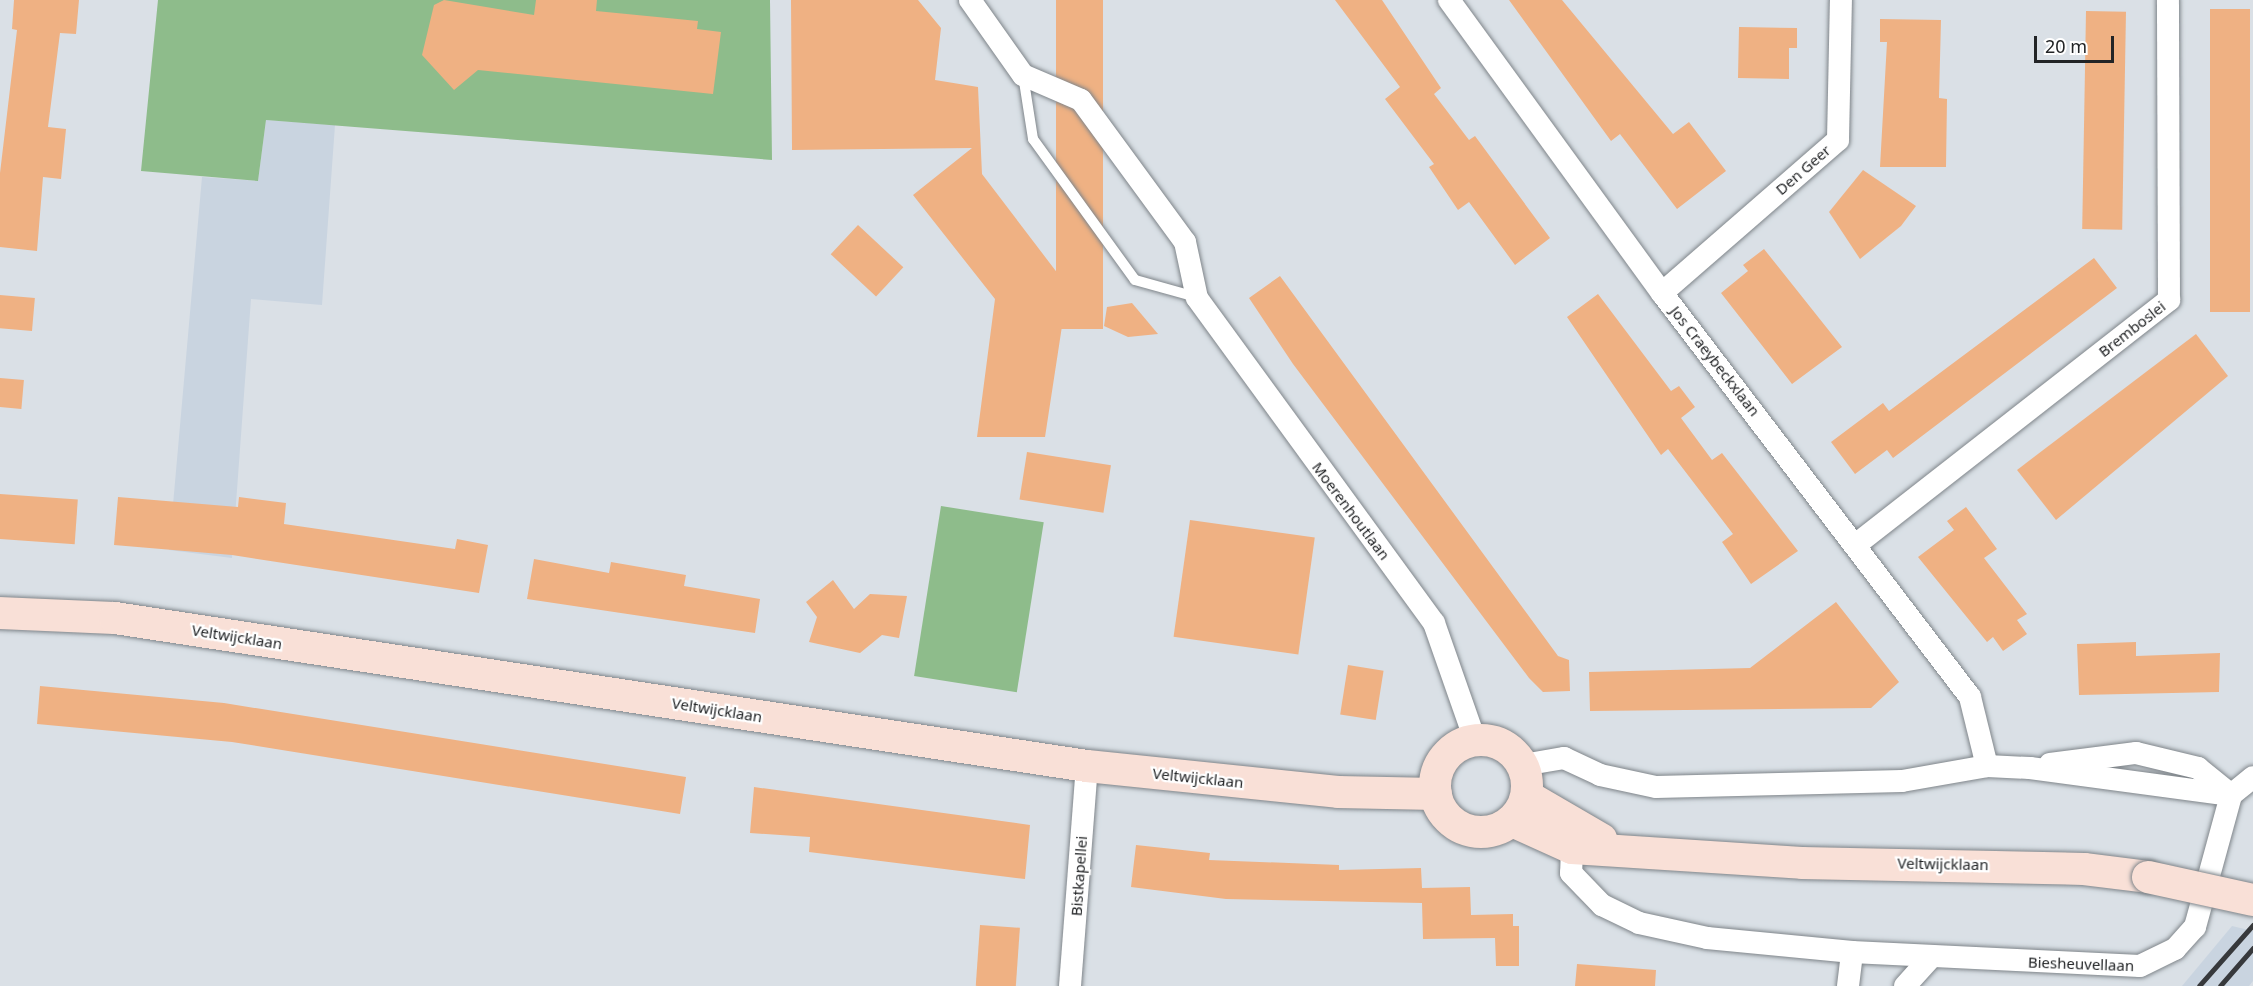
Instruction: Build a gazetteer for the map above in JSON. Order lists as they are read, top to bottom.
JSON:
{
  "streets": {
    "street": [
      "Den Geer",
      "Bremboslei",
      "Jos Craeybeckxlaan",
      "Moerenhoutlaan",
      "Veltwijcklaan",
      "Bistkapellei",
      "Biesheuvellaan"
    ]
  },
  "crossings": [
    ["Den Geer", "Jos Craeybeckxlaan"],
    ["Bremboslei", "Jos Craeybeckxlaan"],
    ["Moerenhoutlaan", "Veltwijcklaan"],
    ["Veltwijcklaan", "Bistkapellei"],
    ["Veltwijcklaan", "Biesheuvellaan"]
  ],
  "scale_bar": "20 m"
}
